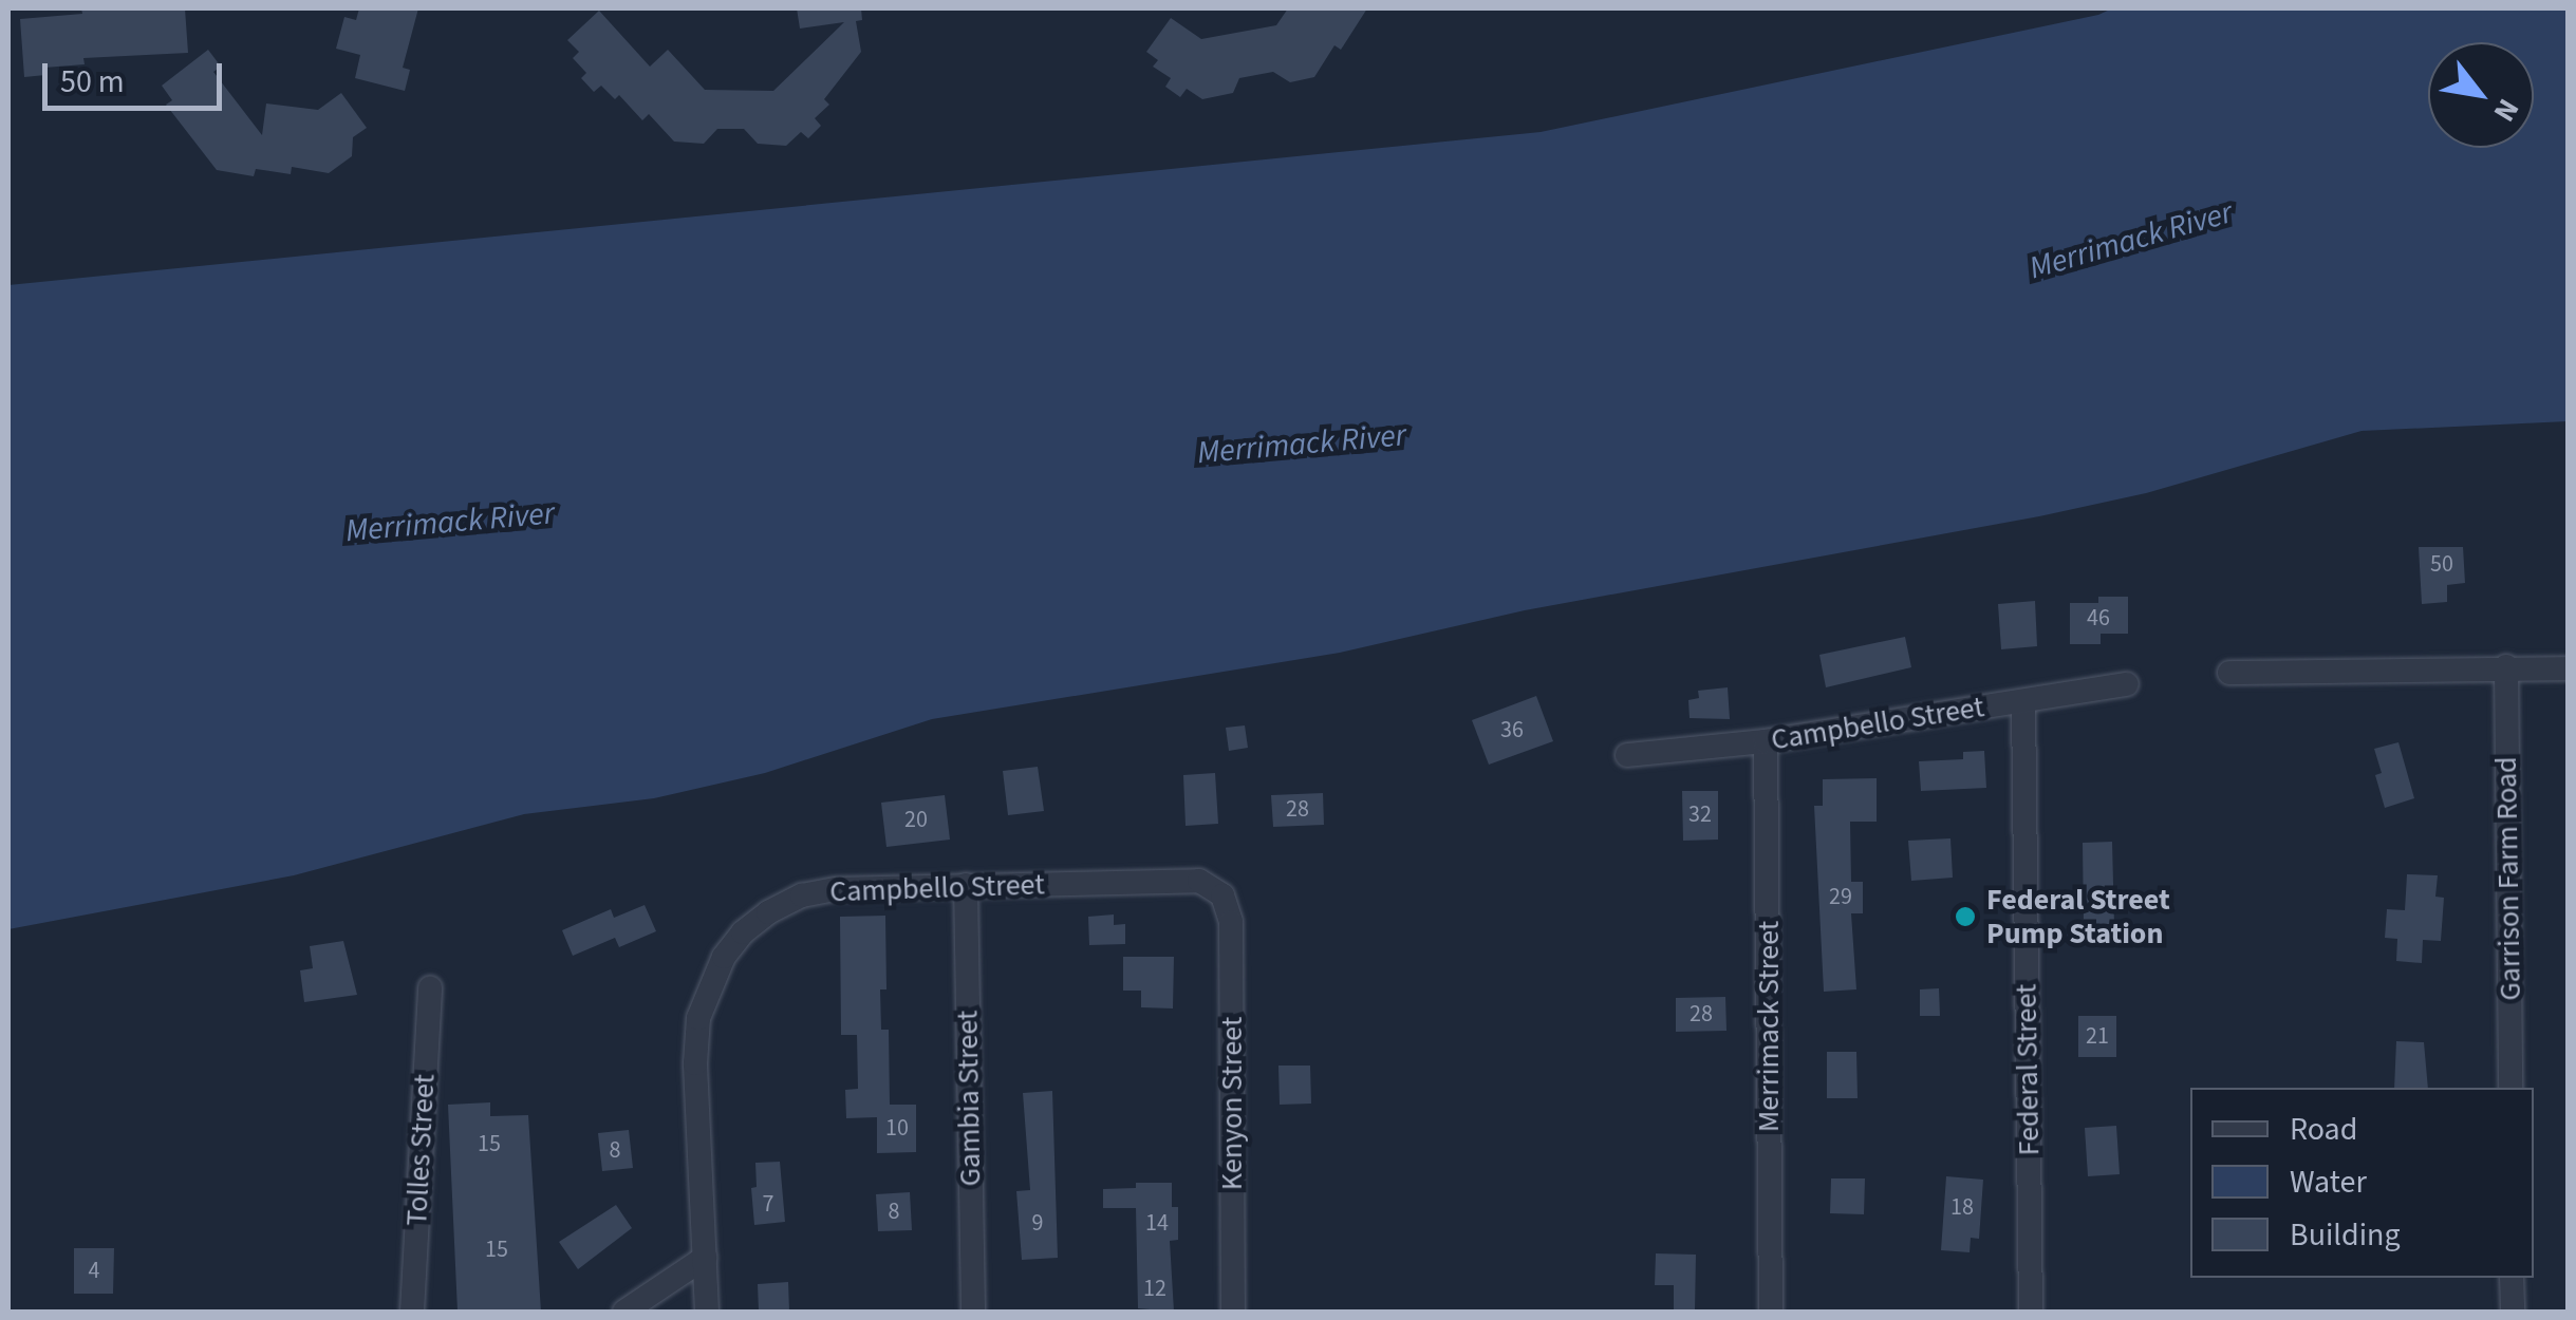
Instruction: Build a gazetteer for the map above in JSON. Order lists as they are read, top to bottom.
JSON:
{
  "streets": {
    "street": [
      "Campbello Street",
      "Garrison Farm Road",
      "Merrimack Street",
      "Federal Street",
      "Gambia Street",
      "Kenyon Street",
      "Tolles Street"
    ]
  },
  "crossings": [
    ["Campbello Street", "Merrimack Street"],
    ["Campbello Street", "Federal Street"],
    ["Campbello Street", "Gambia Street"],
    ["Campbello Street", "Kenyon Street"]
  ],
  "water": ["Merrimack River"],
  "places": ["Federal Street Pump Station"],
  "house_numbers": [
    "50",
    "46",
    "36",
    "28",
    "32",
    "20",
    "29",
    "28",
    "21",
    "10",
    "15",
    "8",
    "7",
    "18",
    "8",
    "9",
    "14",
    "15",
    "4",
    "12"
  ],
  "legend": ["Road", "Water", "Building"],
  "scale_bar": "50 m",
  "north": "bottom right"
}
